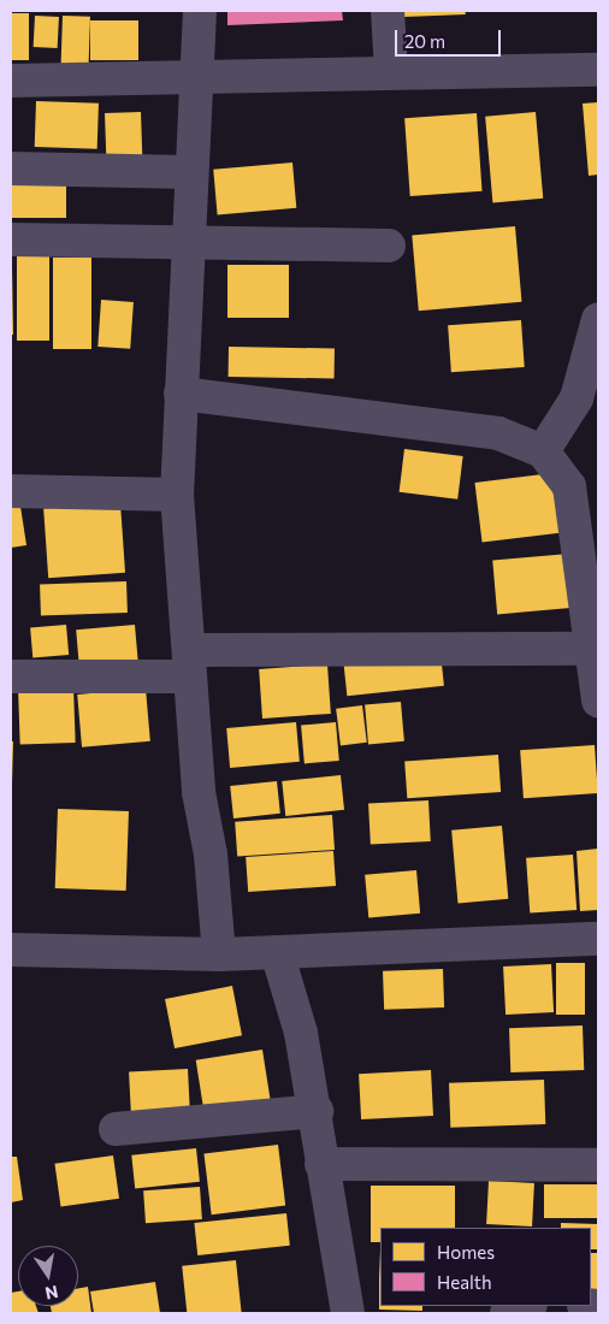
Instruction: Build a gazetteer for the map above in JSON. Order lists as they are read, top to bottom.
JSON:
{
  "legend": ["Homes", "Health"],
  "scale_bar": "20 m",
  "north": "bottom"
}
